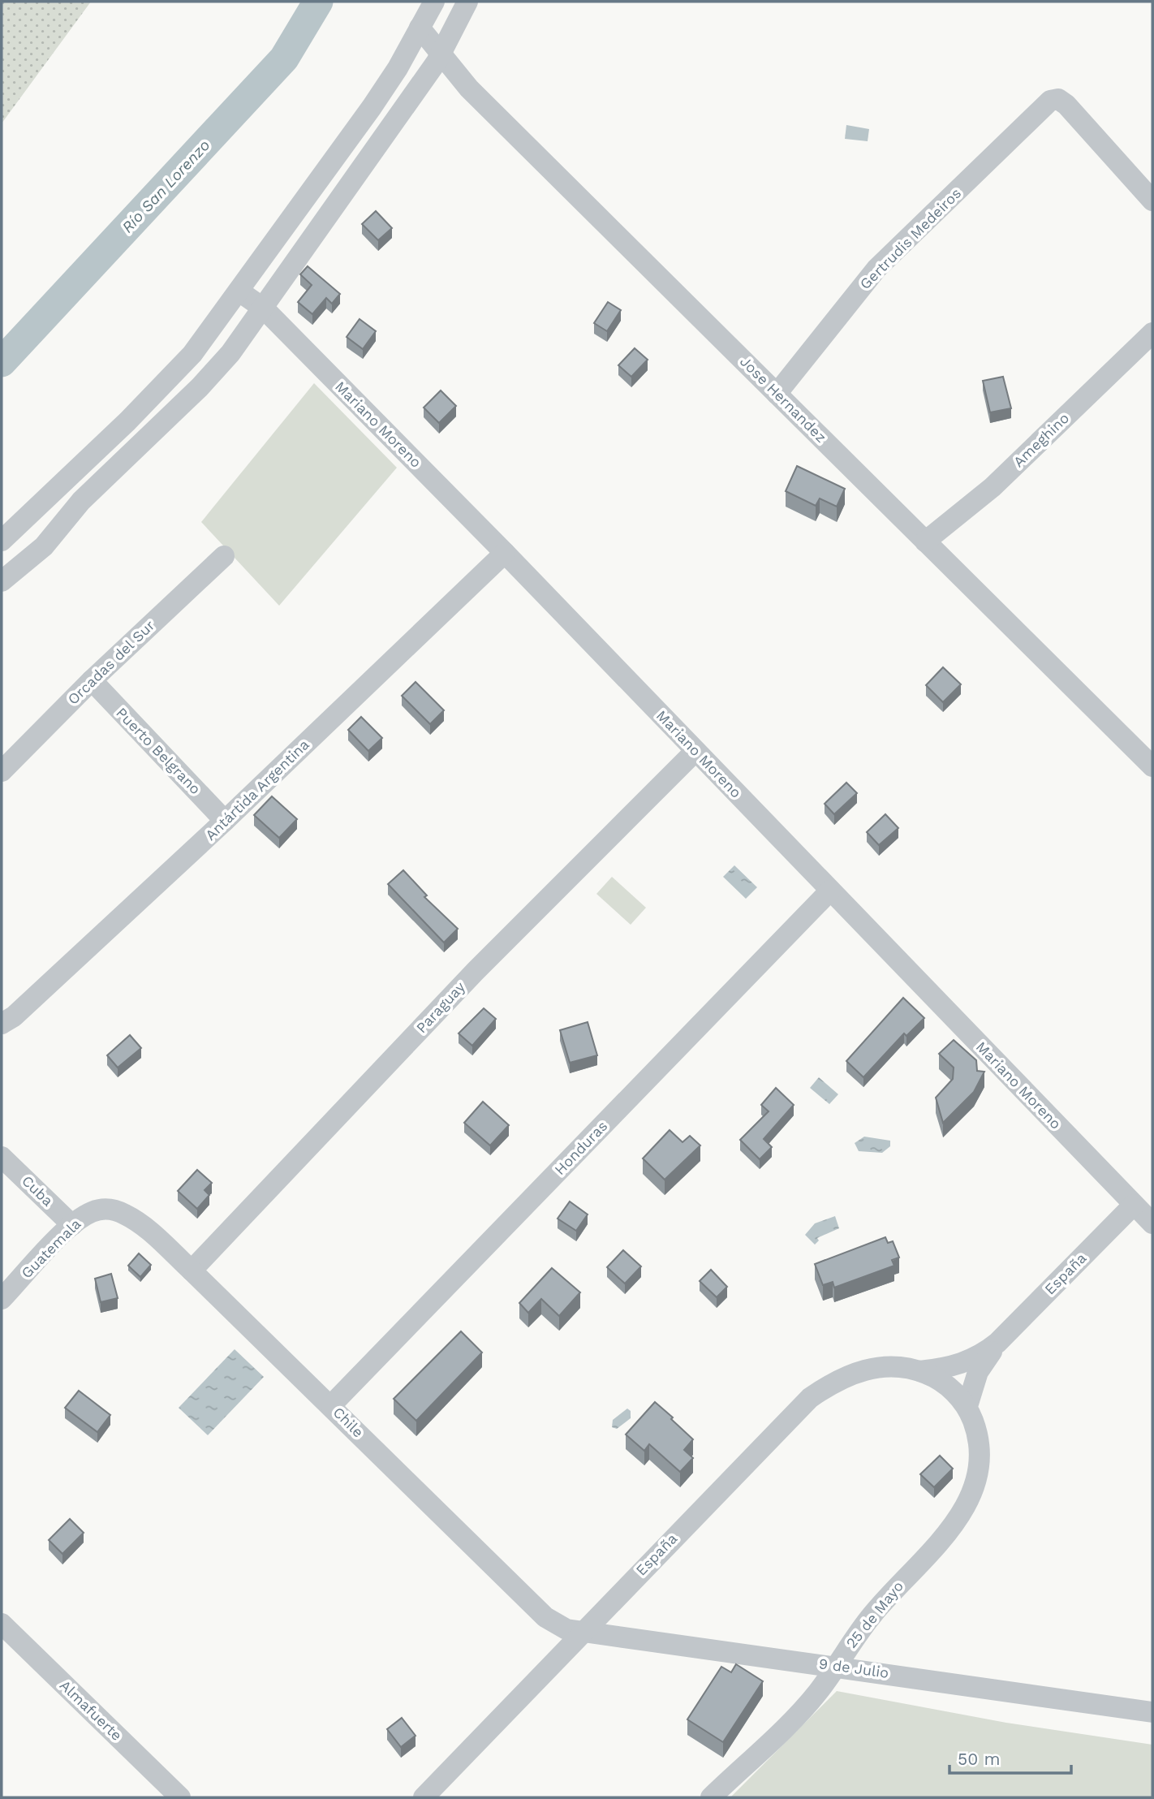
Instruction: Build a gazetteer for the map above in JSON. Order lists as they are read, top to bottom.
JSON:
{
  "streets": {
    "street": [
      "Gertrudis Medeiros",
      "Jose Hernandez",
      "Mariano Moreno",
      "Ameghino",
      "Orcadas del Sur",
      "Puerto Belgrano",
      "Antártida Argentina",
      "Paraguay",
      "Honduras",
      "Cuba",
      "Guatemala",
      "España",
      "Chile",
      "25 de Mayo",
      "9 de Julio",
      "Almafuerte"
    ]
  },
  "crossings": [
    ["Gertrudis Medeiros", "Jose Hernandez"],
    ["Jose Hernandez", "Ameghino"],
    ["Mariano Moreno", "Antártida Argentina"],
    ["Mariano Moreno", "Paraguay"],
    ["Mariano Moreno", "Honduras"],
    ["Mariano Moreno", "España"],
    ["Orcadas del Sur", "Puerto Belgrano"],
    ["Puerto Belgrano", "Antártida Argentina"],
    ["Paraguay", "Chile"],
    ["Honduras", "Chile"],
    ["Cuba", "Guatemala"],
    ["Guatemala", "Chile"],
    ["España", "25 de Mayo"],
    ["España", "9 de Julio"],
    ["Chile", "9 de Julio"],
    ["25 de Mayo", "9 de Julio"]
  ],
  "water": ["Río San Lorenzo"],
  "scale_bar": "50 m"
}
